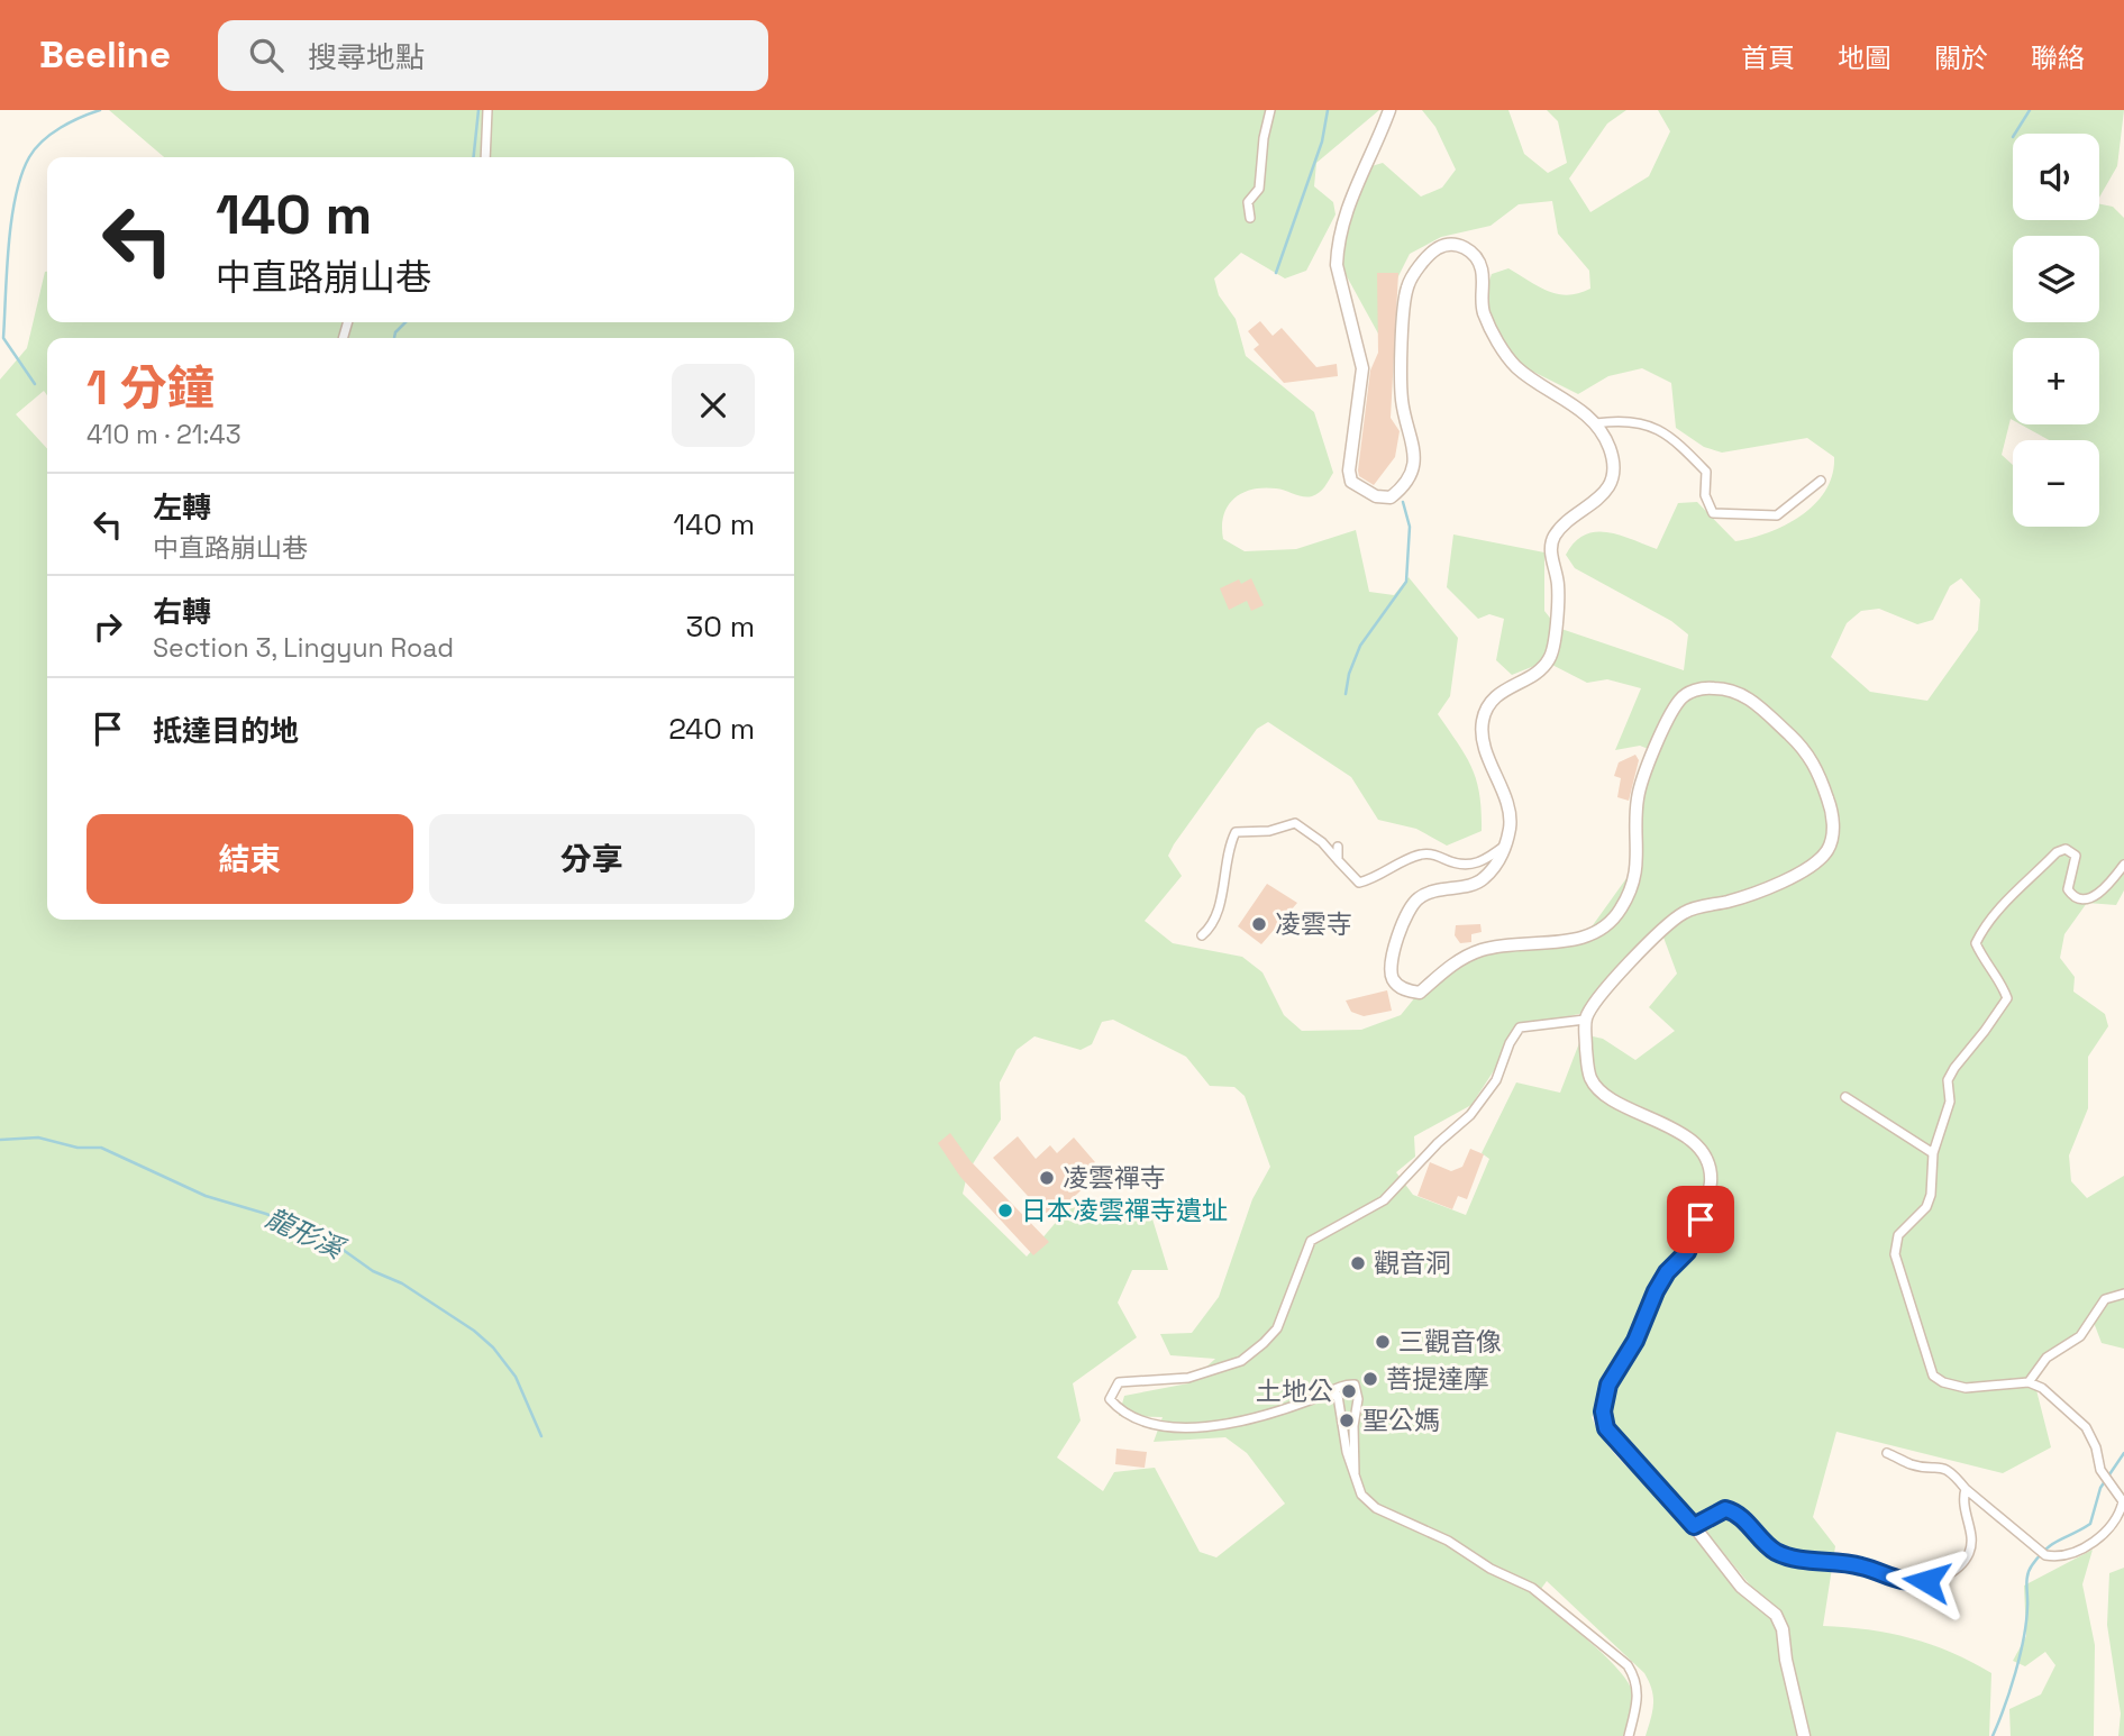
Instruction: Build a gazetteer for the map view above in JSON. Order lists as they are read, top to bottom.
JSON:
{
  "water": ["龍形溪"],
  "places": [
    "凌雲寺",
    "凌雲禪寺",
    "日本凌雲禪寺遺址",
    "觀音洞",
    "三觀音像",
    "菩提達摩",
    "土地公",
    "聖公媽"
  ],
  "page": {
    "header": "Beeline",
    "search": "搜尋地點",
    "nav": [
      "首頁",
      "地圖",
      "關於",
      "聯絡"
    ],
    "map_buttons": ["+", "−"],
    "turn": ["140 m", "中直路崩山巷"],
    "heading": ["1 分鐘", "410 m · 21:43"],
    "list": [
      {
        "name": "左轉",
        "note": "中直路崩山巷",
        "value": "140 m"
      },
      {
        "name": "右轉",
        "note": "Section 3, Lingyun Road",
        "value": "30 m"
      },
      {
        "name": "抵達目的地",
        "value": "240 m"
      }
    ],
    "buttons": ["結束", "分享"]
  }
}
